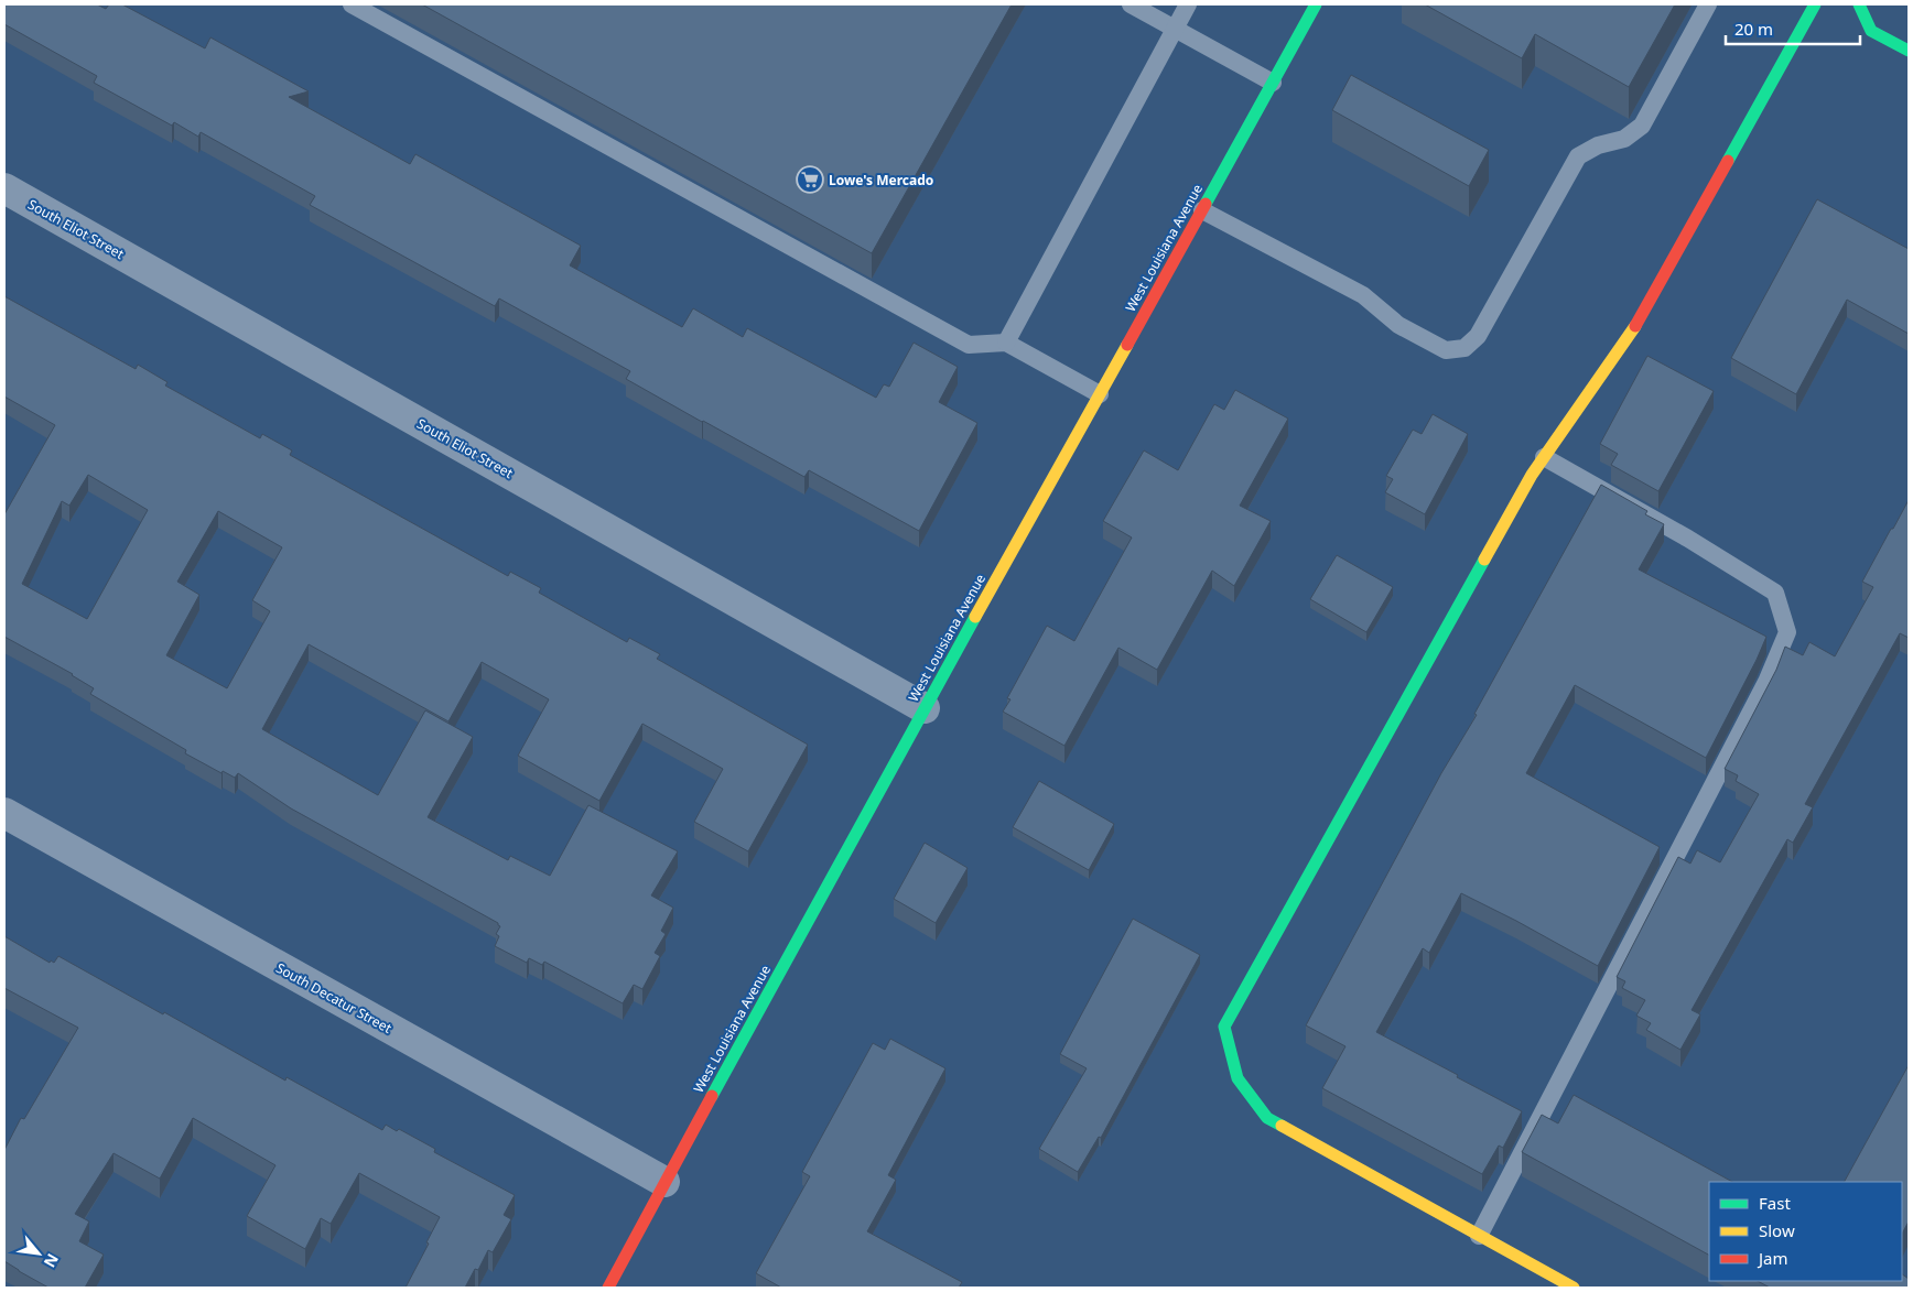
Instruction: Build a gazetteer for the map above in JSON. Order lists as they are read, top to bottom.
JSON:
{
  "streets": {
    "street": ["South Eliot Street", "West Louisiana Avenue", "South Decatur Street"]
  },
  "crossings": [
    ["South Eliot Street", "West Louisiana Avenue"],
    ["West Louisiana Avenue", "South Decatur Street"]
  ],
  "places": {
    "supermarket": ["Lowe's Mercado"]
  },
  "legend": ["Fast", "Slow", "Jam"],
  "scale_bar": "20 m",
  "north": "bottom right"
}
